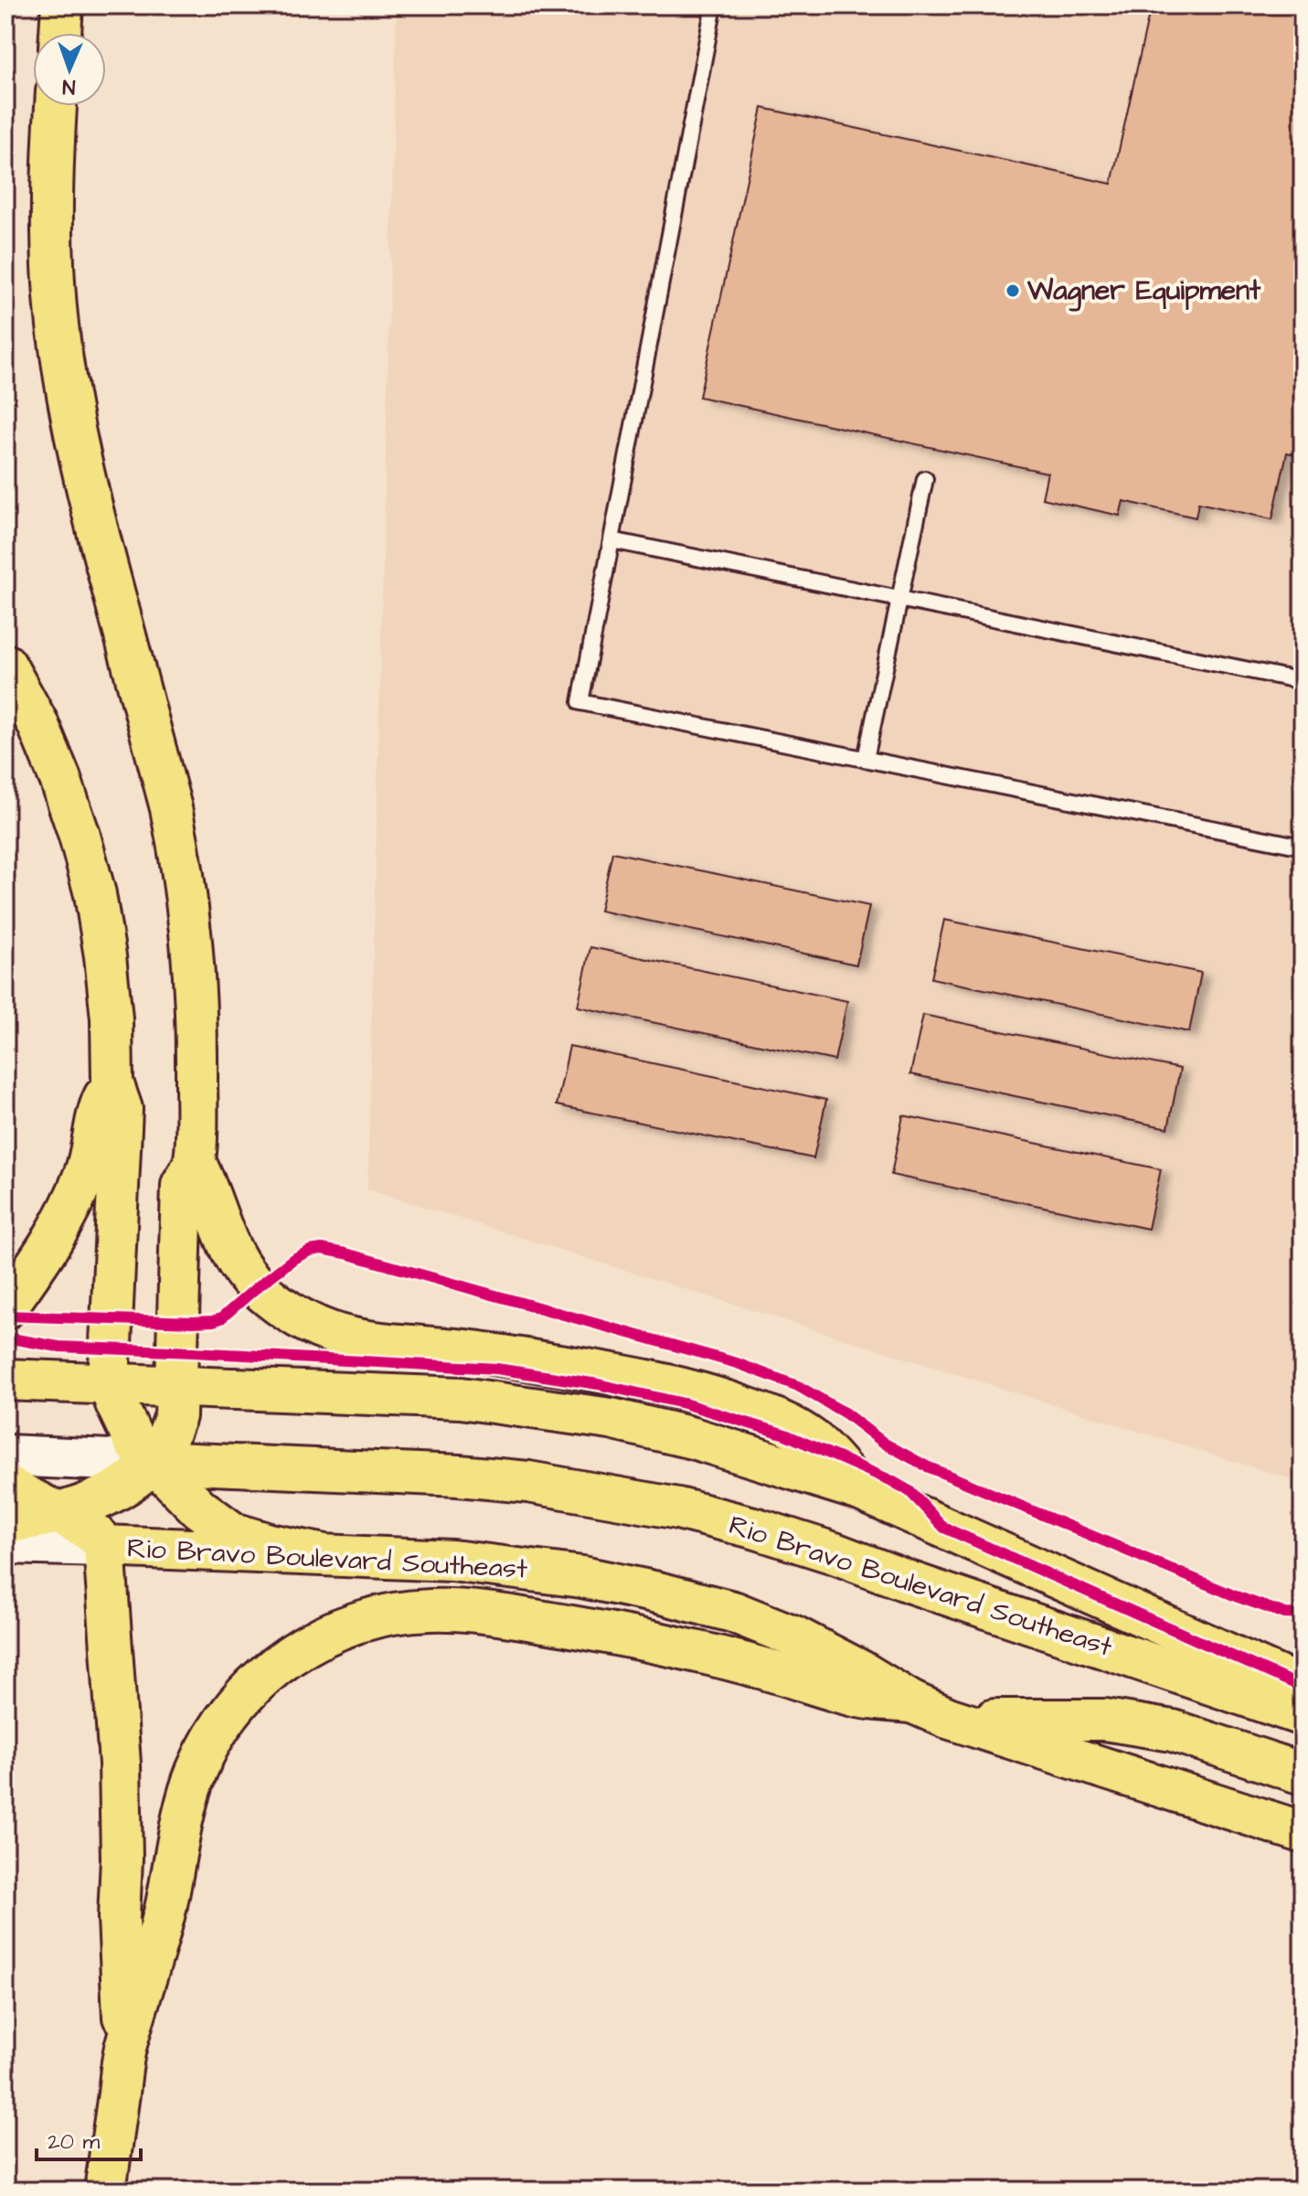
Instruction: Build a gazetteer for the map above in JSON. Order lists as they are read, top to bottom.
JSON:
{
  "streets": {
    "main road": ["Rio Bravo Boulevard Southeast"]
  },
  "places": ["Wagner Equipment"],
  "scale_bar": "20 m",
  "north": "bottom"
}
